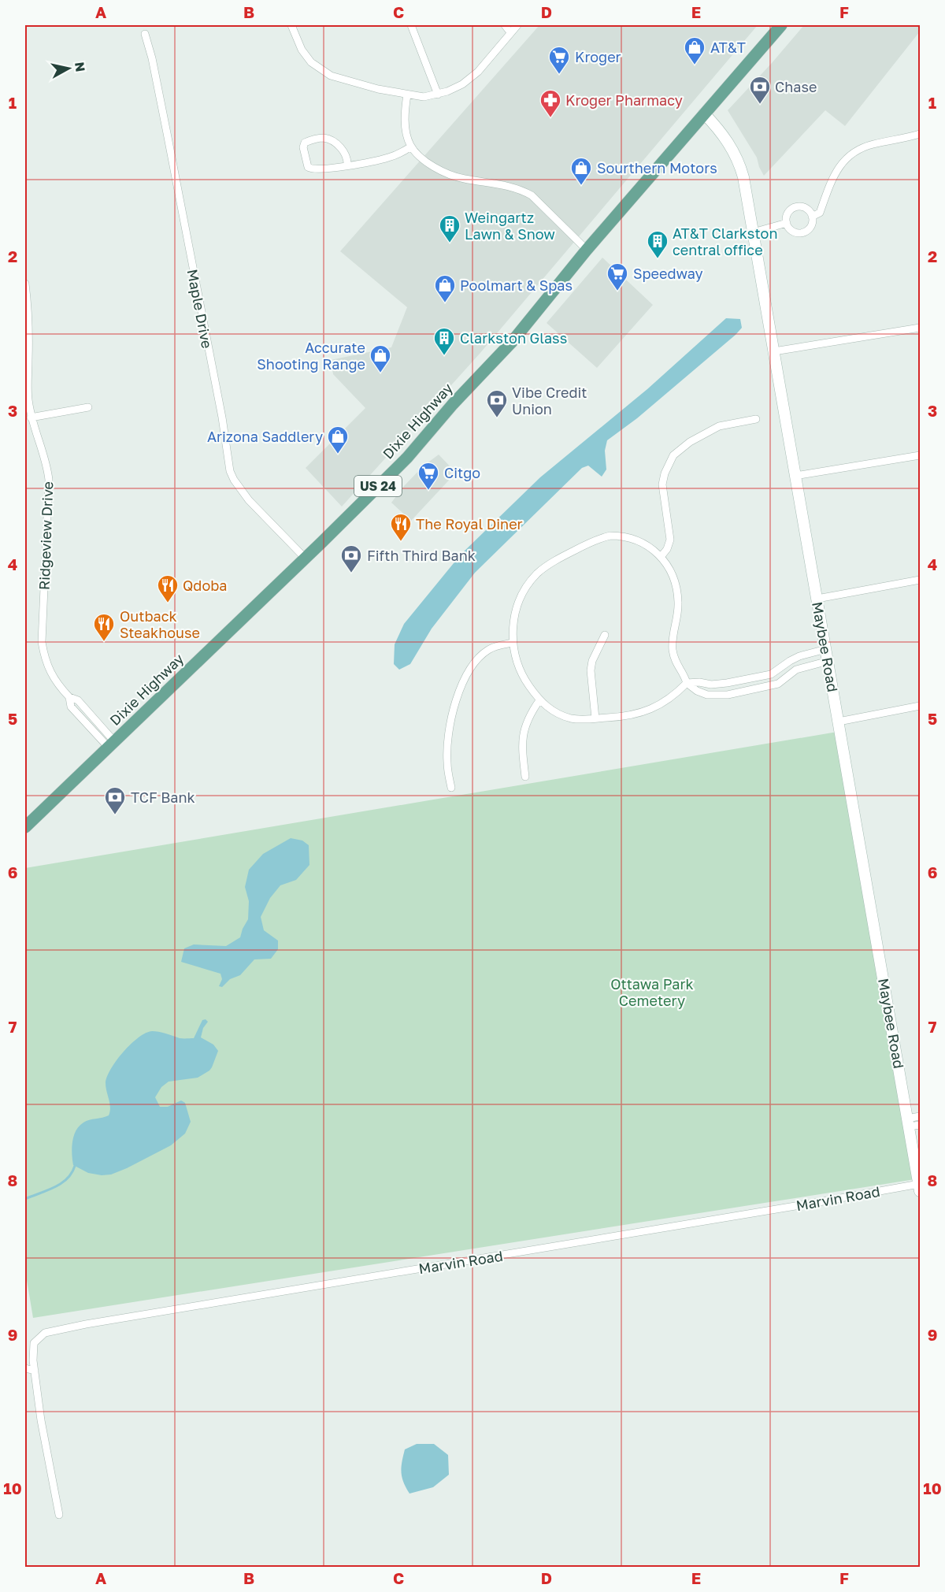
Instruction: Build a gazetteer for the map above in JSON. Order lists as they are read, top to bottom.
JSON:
{
  "streets": {
    "main road": ["Dixie Highway", "US 24", "Maybee Road"],
    "street": ["Maple Drive", "Ridgeview Drive", "Marvin Road"]
  },
  "crossings": [
    ["Maple Drive", "Dixie Highway"],
    ["Dixie Highway", "Ridgeview Drive"],
    ["Dixie Highway", "Maybee Road"],
    ["Maybee Road", "Marvin Road"]
  ],
  "parks": ["Ottawa Park Cemetery"],
  "places": {
    "shop": [
      "AT&T",
      "Sourthern Motors",
      "Poolmart & Spas",
      "Accurate Shooting Range",
      "Arizona Saddlery"
    ],
    "supermarket": ["Kroger", "Speedway", "Citgo"],
    "bank": [
      "Chase",
      "Vibe Credit Union",
      "Fifth Third Bank",
      "TCF Bank"
    ],
    "pharmacy": ["Kroger Pharmacy"],
    "building": ["Weingartz Lawn & Snow", "AT&T Clarkston central office", "Clarkston Glass"],
    "restaurant": ["The Royal Diner", "Qdoba", "Outback Steakhouse"]
  },
  "north": "right",
  "grid": {
    "columns": [
      "A",
      "B",
      "C",
      "D",
      "E",
      "F"
    ],
    "rows": [
      "1",
      "2",
      "3",
      "4",
      "5",
      "6",
      "7",
      "8",
      "9",
      "10"
    ]
  }
}
